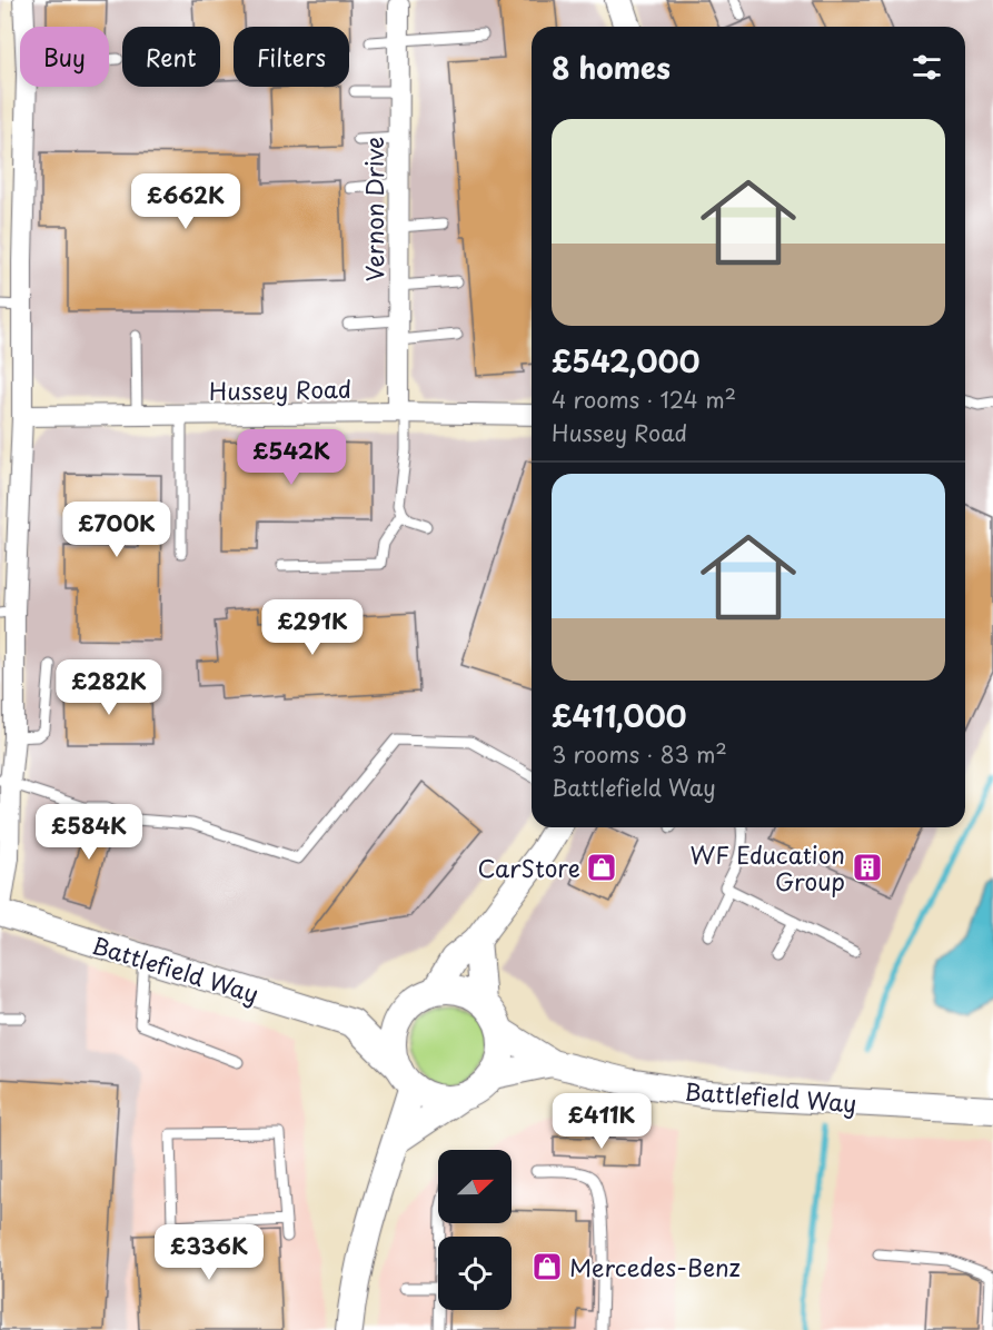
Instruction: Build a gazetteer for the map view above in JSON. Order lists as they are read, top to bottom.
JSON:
{
  "streets": {
    "street": ["Vernon Drive", "Hussey Road", "Battlefield Way"]
  },
  "crossings": [
    ["Vernon Drive", "Hussey Road"]
  ],
  "places": {
    "shop": ["CarStore", "Mercedes-Benz"],
    "building": ["WF Education Group"]
  },
  "north": "right",
  "page": {
    "chip": ["Buy", "Rent", "Filters"],
    "heading": "8 homes",
    "list": [
      {
        "name": "£542,000",
        "note": "4 rooms · 124 m² · Hussey Road"
      },
      {
        "name": "£411,000",
        "note": "3 rooms · 83 m² · Battlefield Way"
      }
    ],
    "price": [
      "£662K",
      "£542K",
      "£700K",
      "£291K",
      "£282K",
      "£584K",
      "£411K",
      "£336K"
    ]
  }
}
